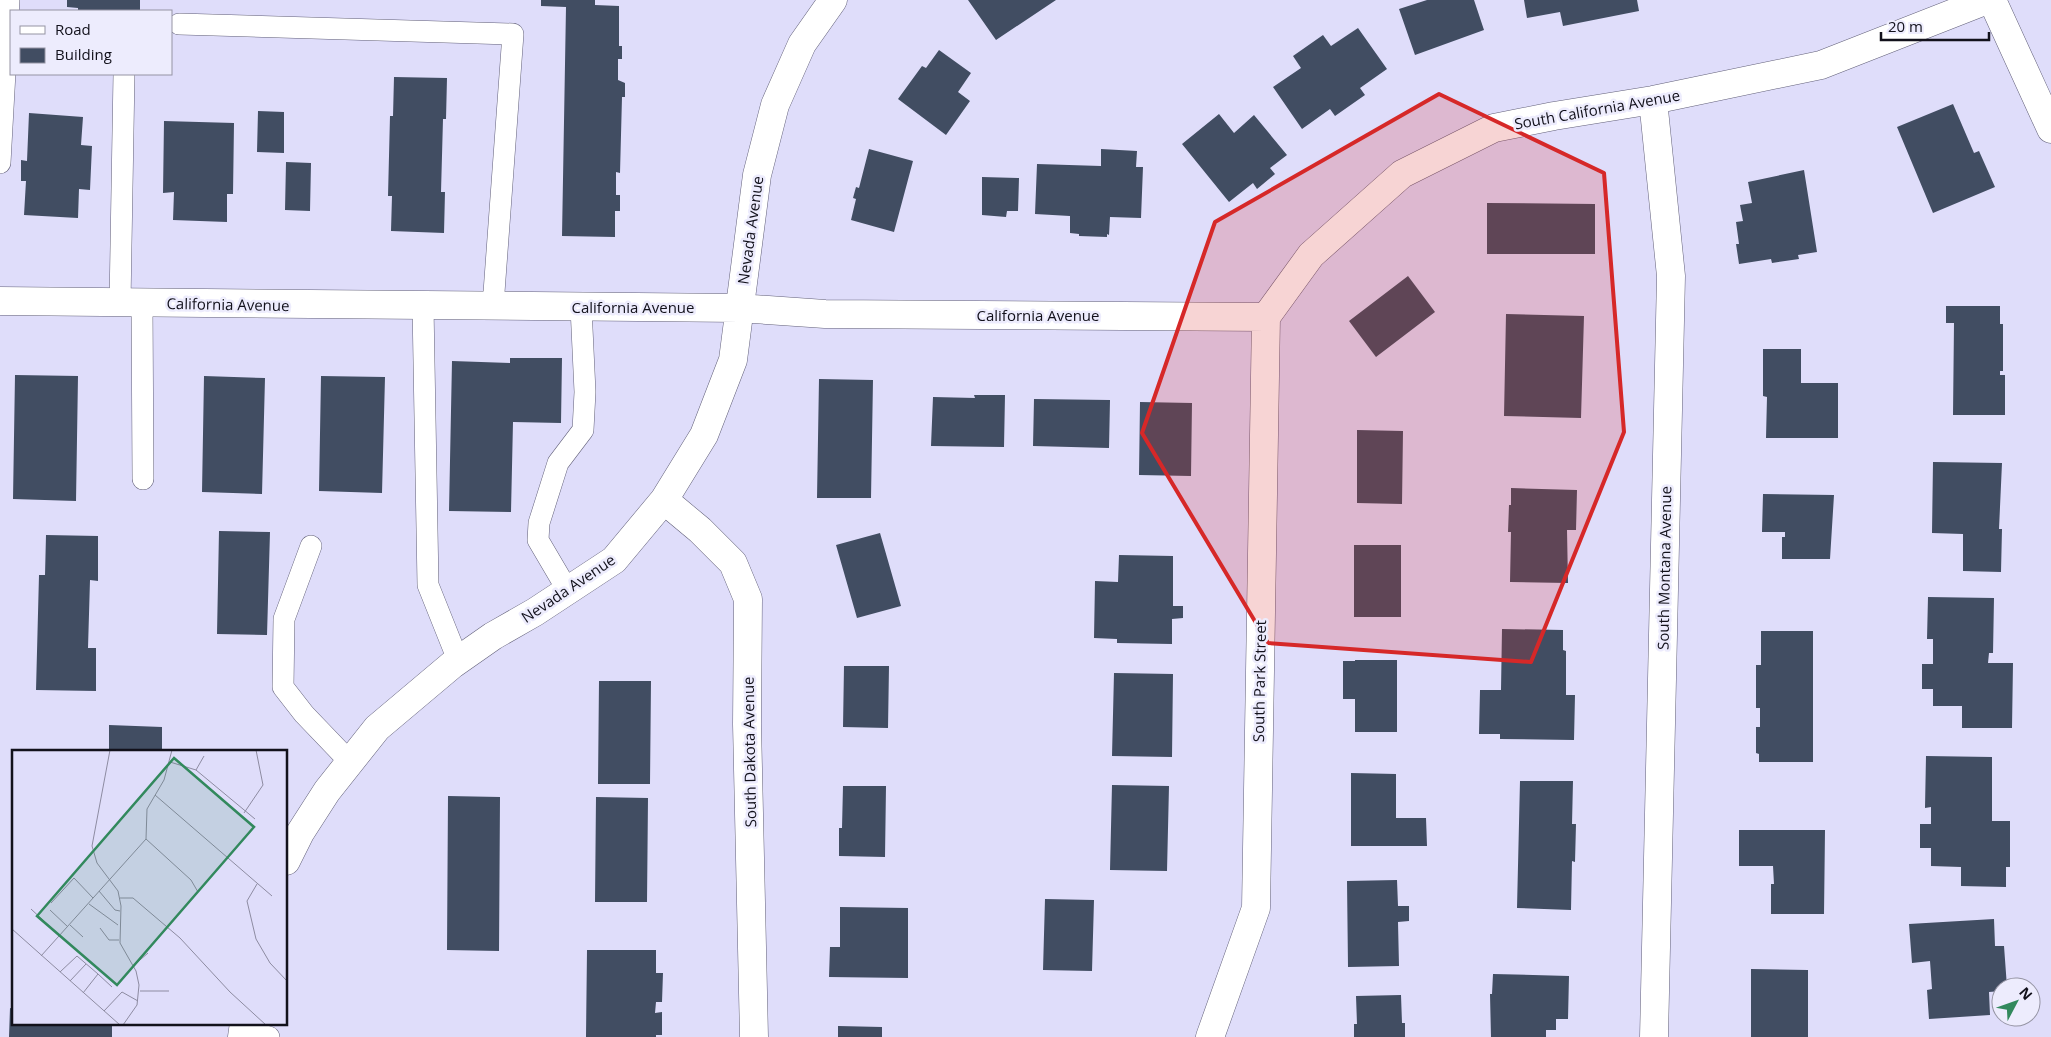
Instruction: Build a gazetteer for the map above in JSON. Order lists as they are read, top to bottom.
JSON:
{
  "streets": {
    "street": [
      "South California Avenue",
      "Nevada Avenue",
      "California Avenue",
      "South Montana Avenue",
      "South Park Street",
      "South Dakota Avenue"
    ]
  },
  "crossings": [
    ["South California Avenue", "California Avenue"],
    ["South California Avenue", "South Montana Avenue"],
    ["South California Avenue", "South Park Street"],
    ["Nevada Avenue", "California Avenue"],
    ["Nevada Avenue", "South Dakota Avenue"],
    ["California Avenue", "South Park Street"]
  ],
  "legend": ["Road", "Building"],
  "scale_bar": "20 m",
  "north": "top right"
}
